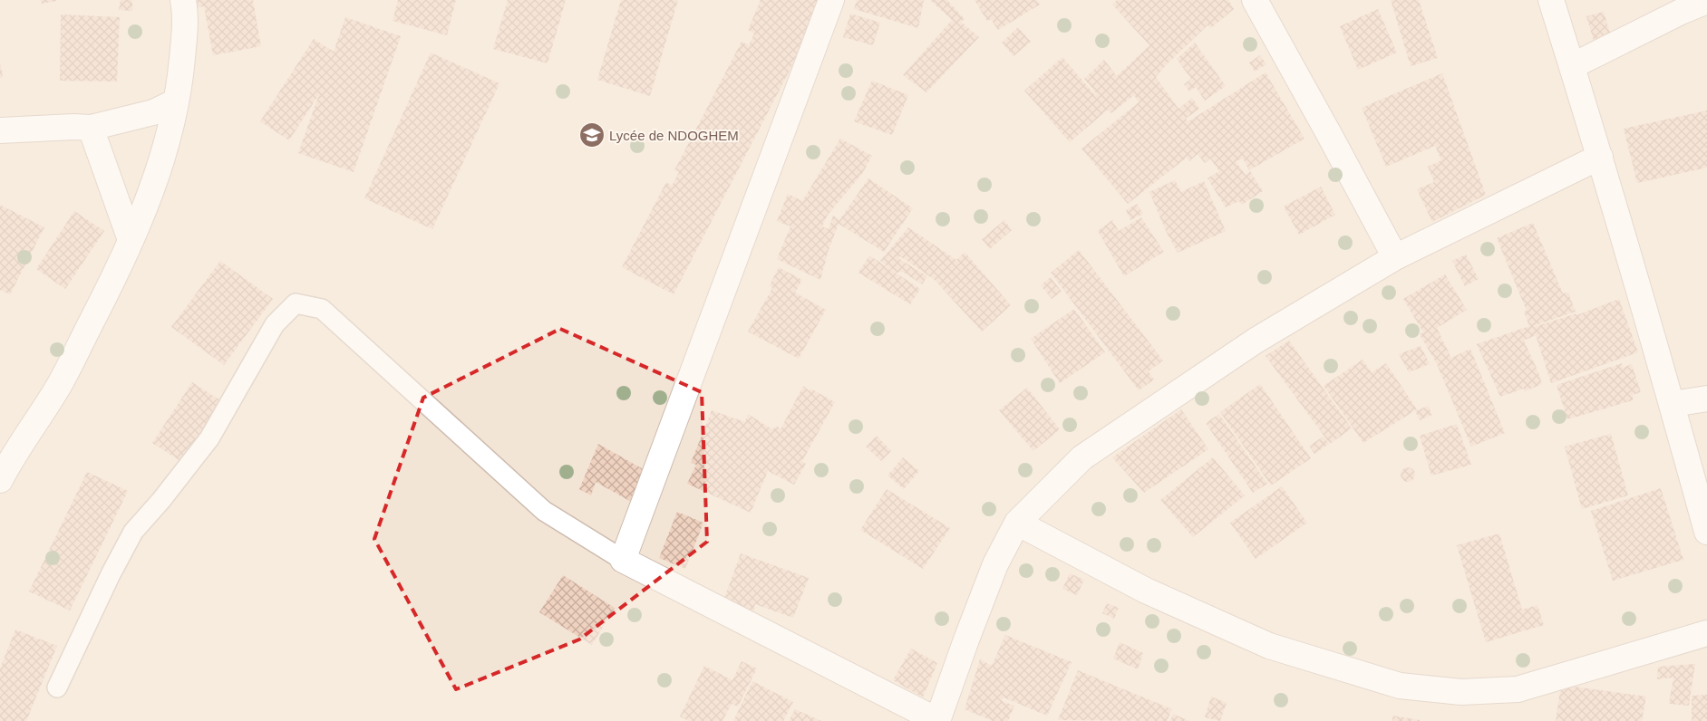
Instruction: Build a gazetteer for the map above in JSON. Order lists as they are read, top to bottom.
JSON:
{
  "places": {
    "school or university": ["Lycée de NDOGHEM"]
  }
}
